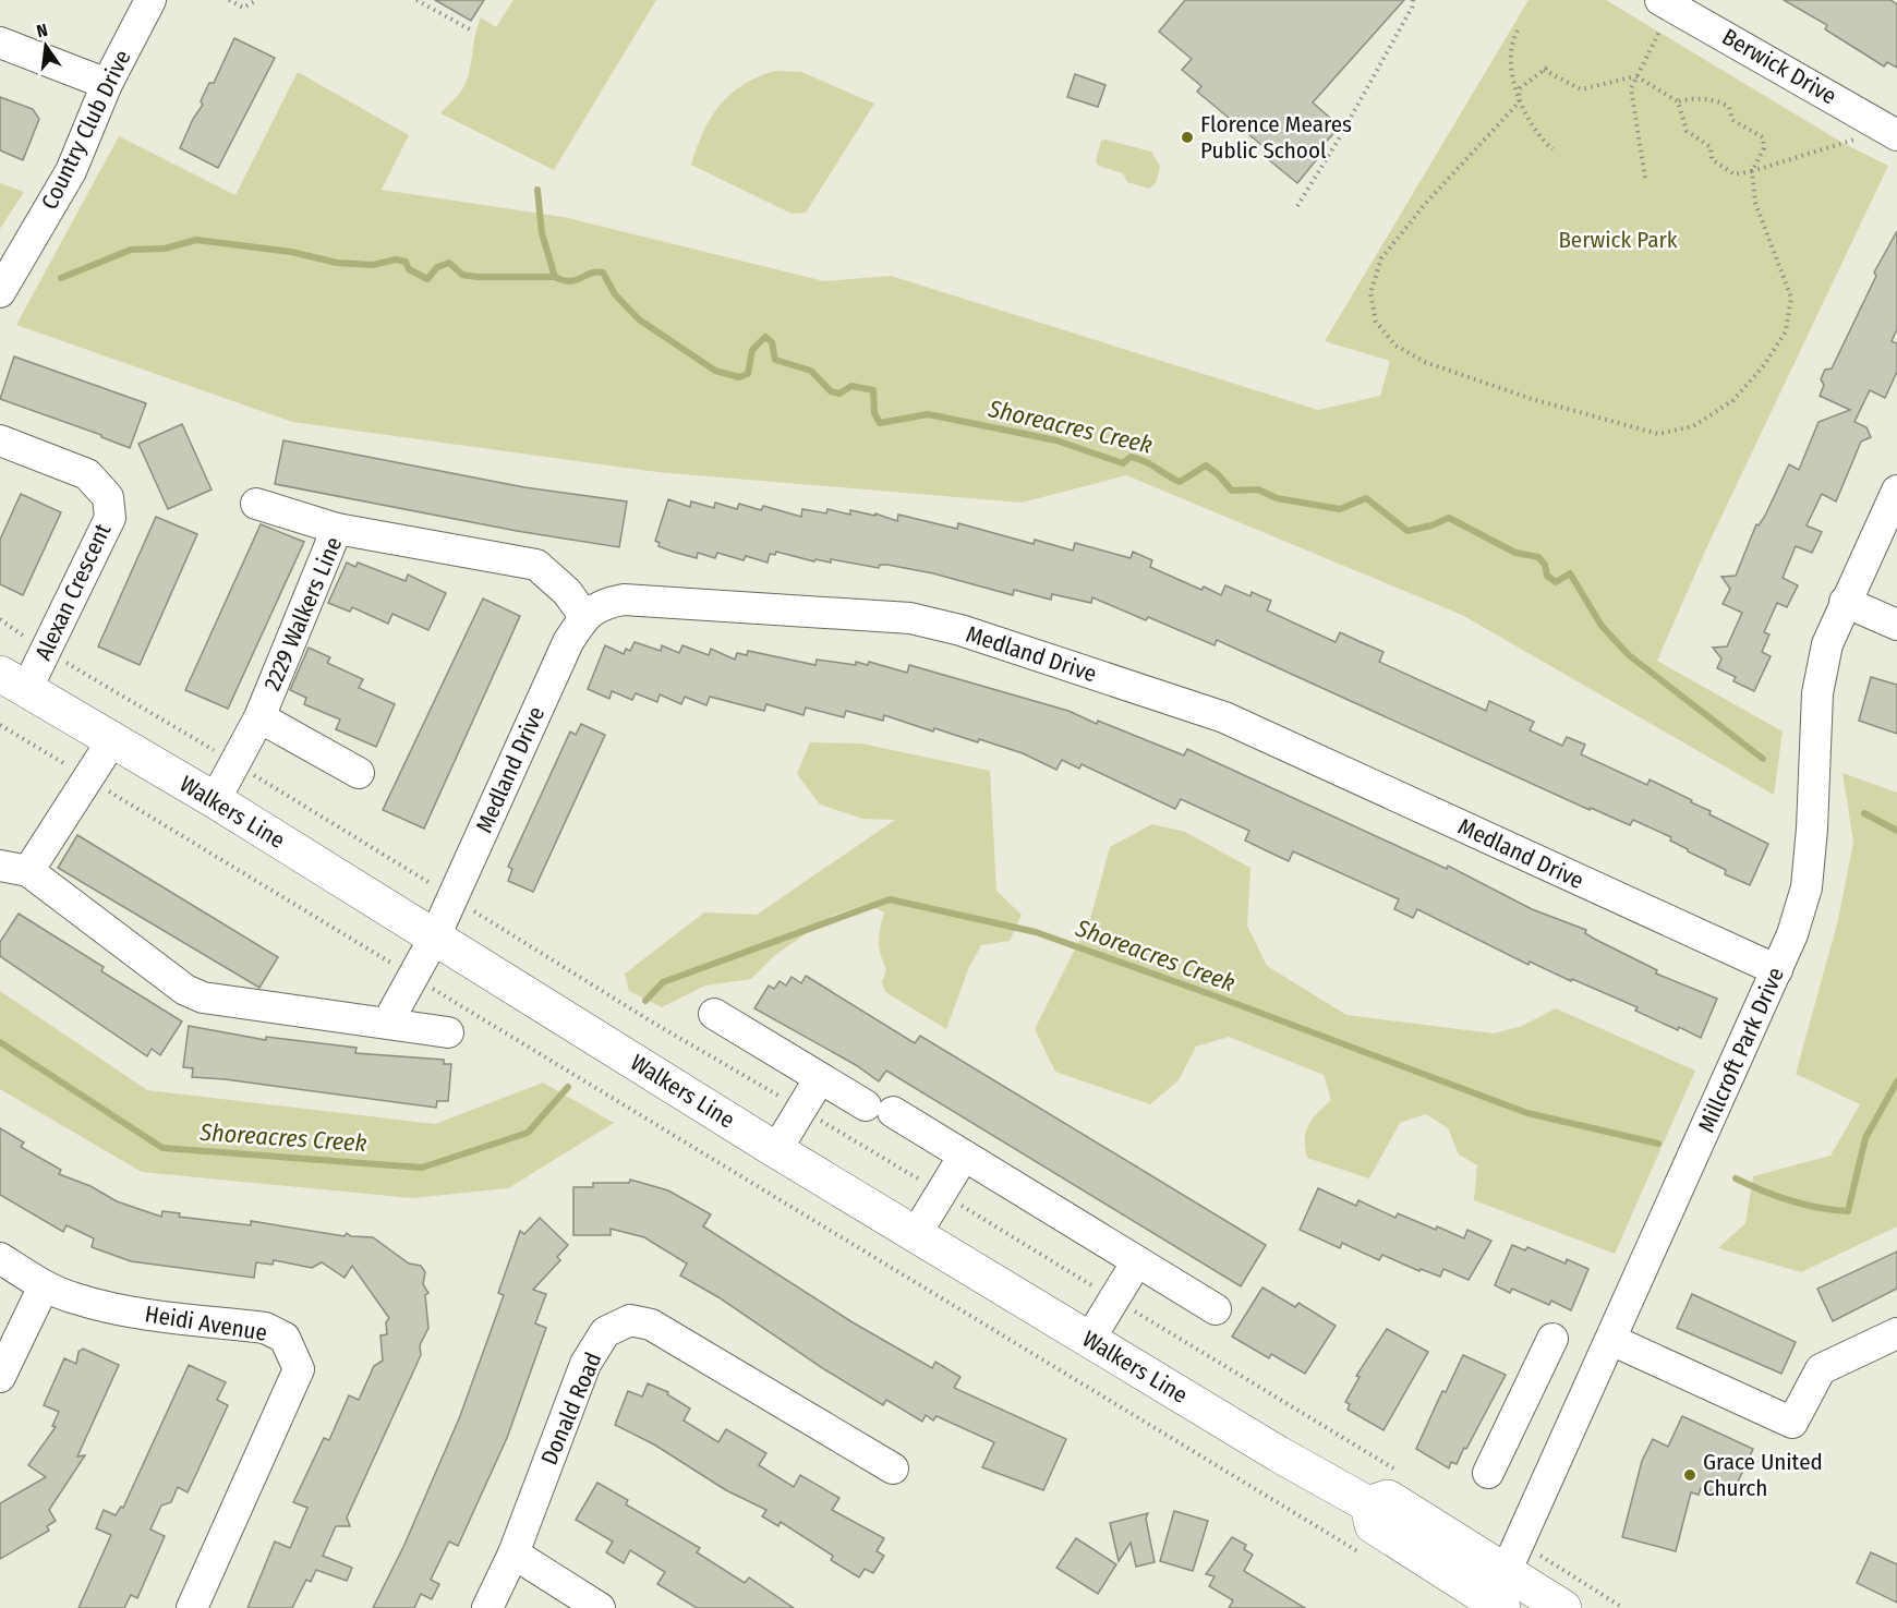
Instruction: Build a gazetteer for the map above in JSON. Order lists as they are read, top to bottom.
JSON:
{
  "streets": {
    "main road": ["Walkers Line"],
    "street": [
      "Berwick Drive",
      "Country Club Drive",
      "Alexan Crescent",
      "2229 Walkers Line",
      "Medland Drive",
      "Millcroft Park Drive",
      "Heidi Avenue",
      "Donald Road"
    ]
  },
  "crossings": [
    ["Alexan Crescent", "Walkers Line"],
    ["2229 Walkers Line", "Medland Drive"],
    ["2229 Walkers Line", "Walkers Line"],
    ["Medland Drive", "Walkers Line"],
    ["Medland Drive", "Millcroft Park Drive"],
    ["Walkers Line", "Millcroft Park Drive"]
  ],
  "water": ["Shoreacres Creek"],
  "parks": ["Berwick Park"],
  "places": ["Florence Meares Public School", "Grace United Church"],
  "north": "top"
}
